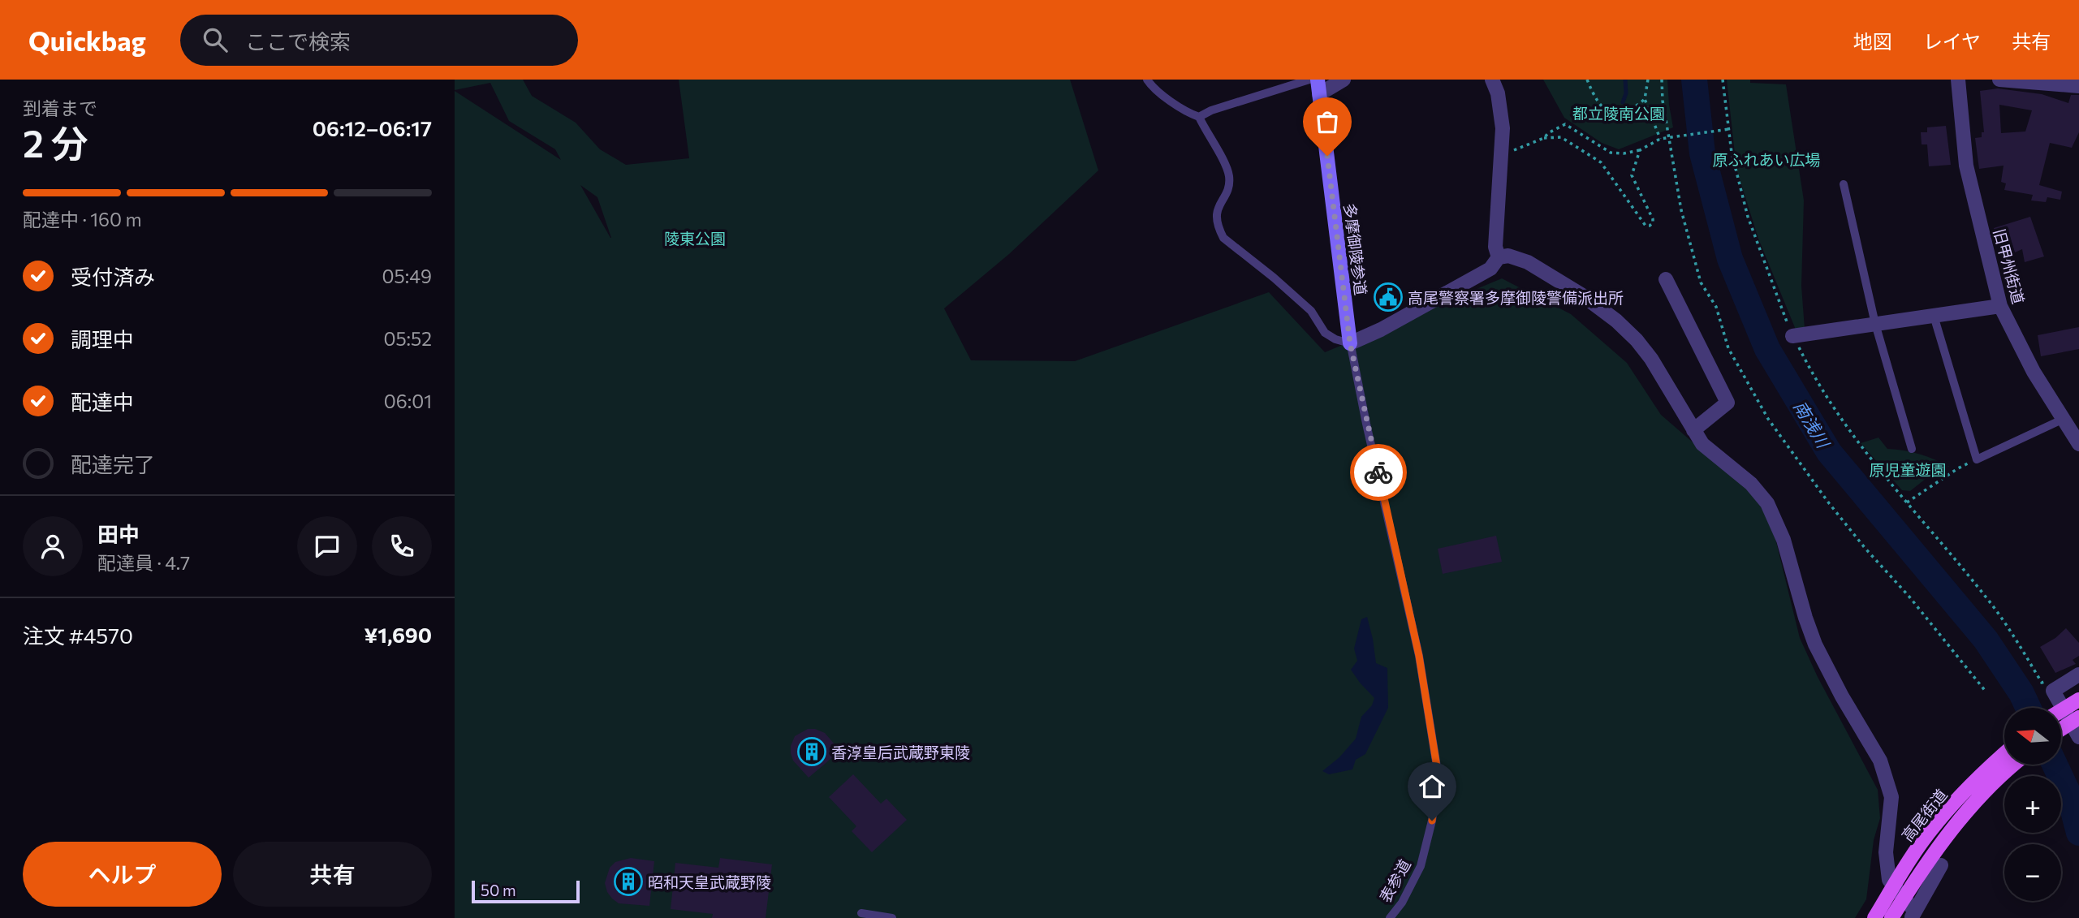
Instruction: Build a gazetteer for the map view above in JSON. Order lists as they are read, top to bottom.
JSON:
{
  "streets": {
    "main road": ["多摩御陵参道", "高尾街道"],
    "street": ["旧甲州街道"],
    "lane": ["表参道"]
  },
  "crossings": [
    ["多摩御陵参道", "表参道"]
  ],
  "water": ["南浅川"],
  "parks": [
    "都立陵南公園",
    "原ふれあい広場",
    "陵東公園",
    "原児童遊園"
  ],
  "places": {
    "public building": ["高尾警察署多摩御陵警備派出所"],
    "building": ["香淳皇后武蔵野東陵", "昭和天皇武蔵野陵"]
  },
  "scale_bar": "50 m",
  "north": "left",
  "page": {
    "header": "Quickbag",
    "search": "ここで検索",
    "nav": ["地図", "レイヤ", "共有"],
    "heading": ["2 分", "到着まで", "06:12–06:17"],
    "panel": [
      "田中",
      "配達員 · 4.7",
      "注文 #4570",
      "¥1,690"
    ],
    "bar": "配達中 · 160 m",
    "list": [
      ["受付済み", "05:49"],
      ["調理中", "05:52"],
      ["配達中", "06:01"],
      "配達完了"
    ],
    "map_buttons": ["+", "−"],
    "buttons": ["ヘルプ", "共有"],
    "scale": "50 m"
  }
}
